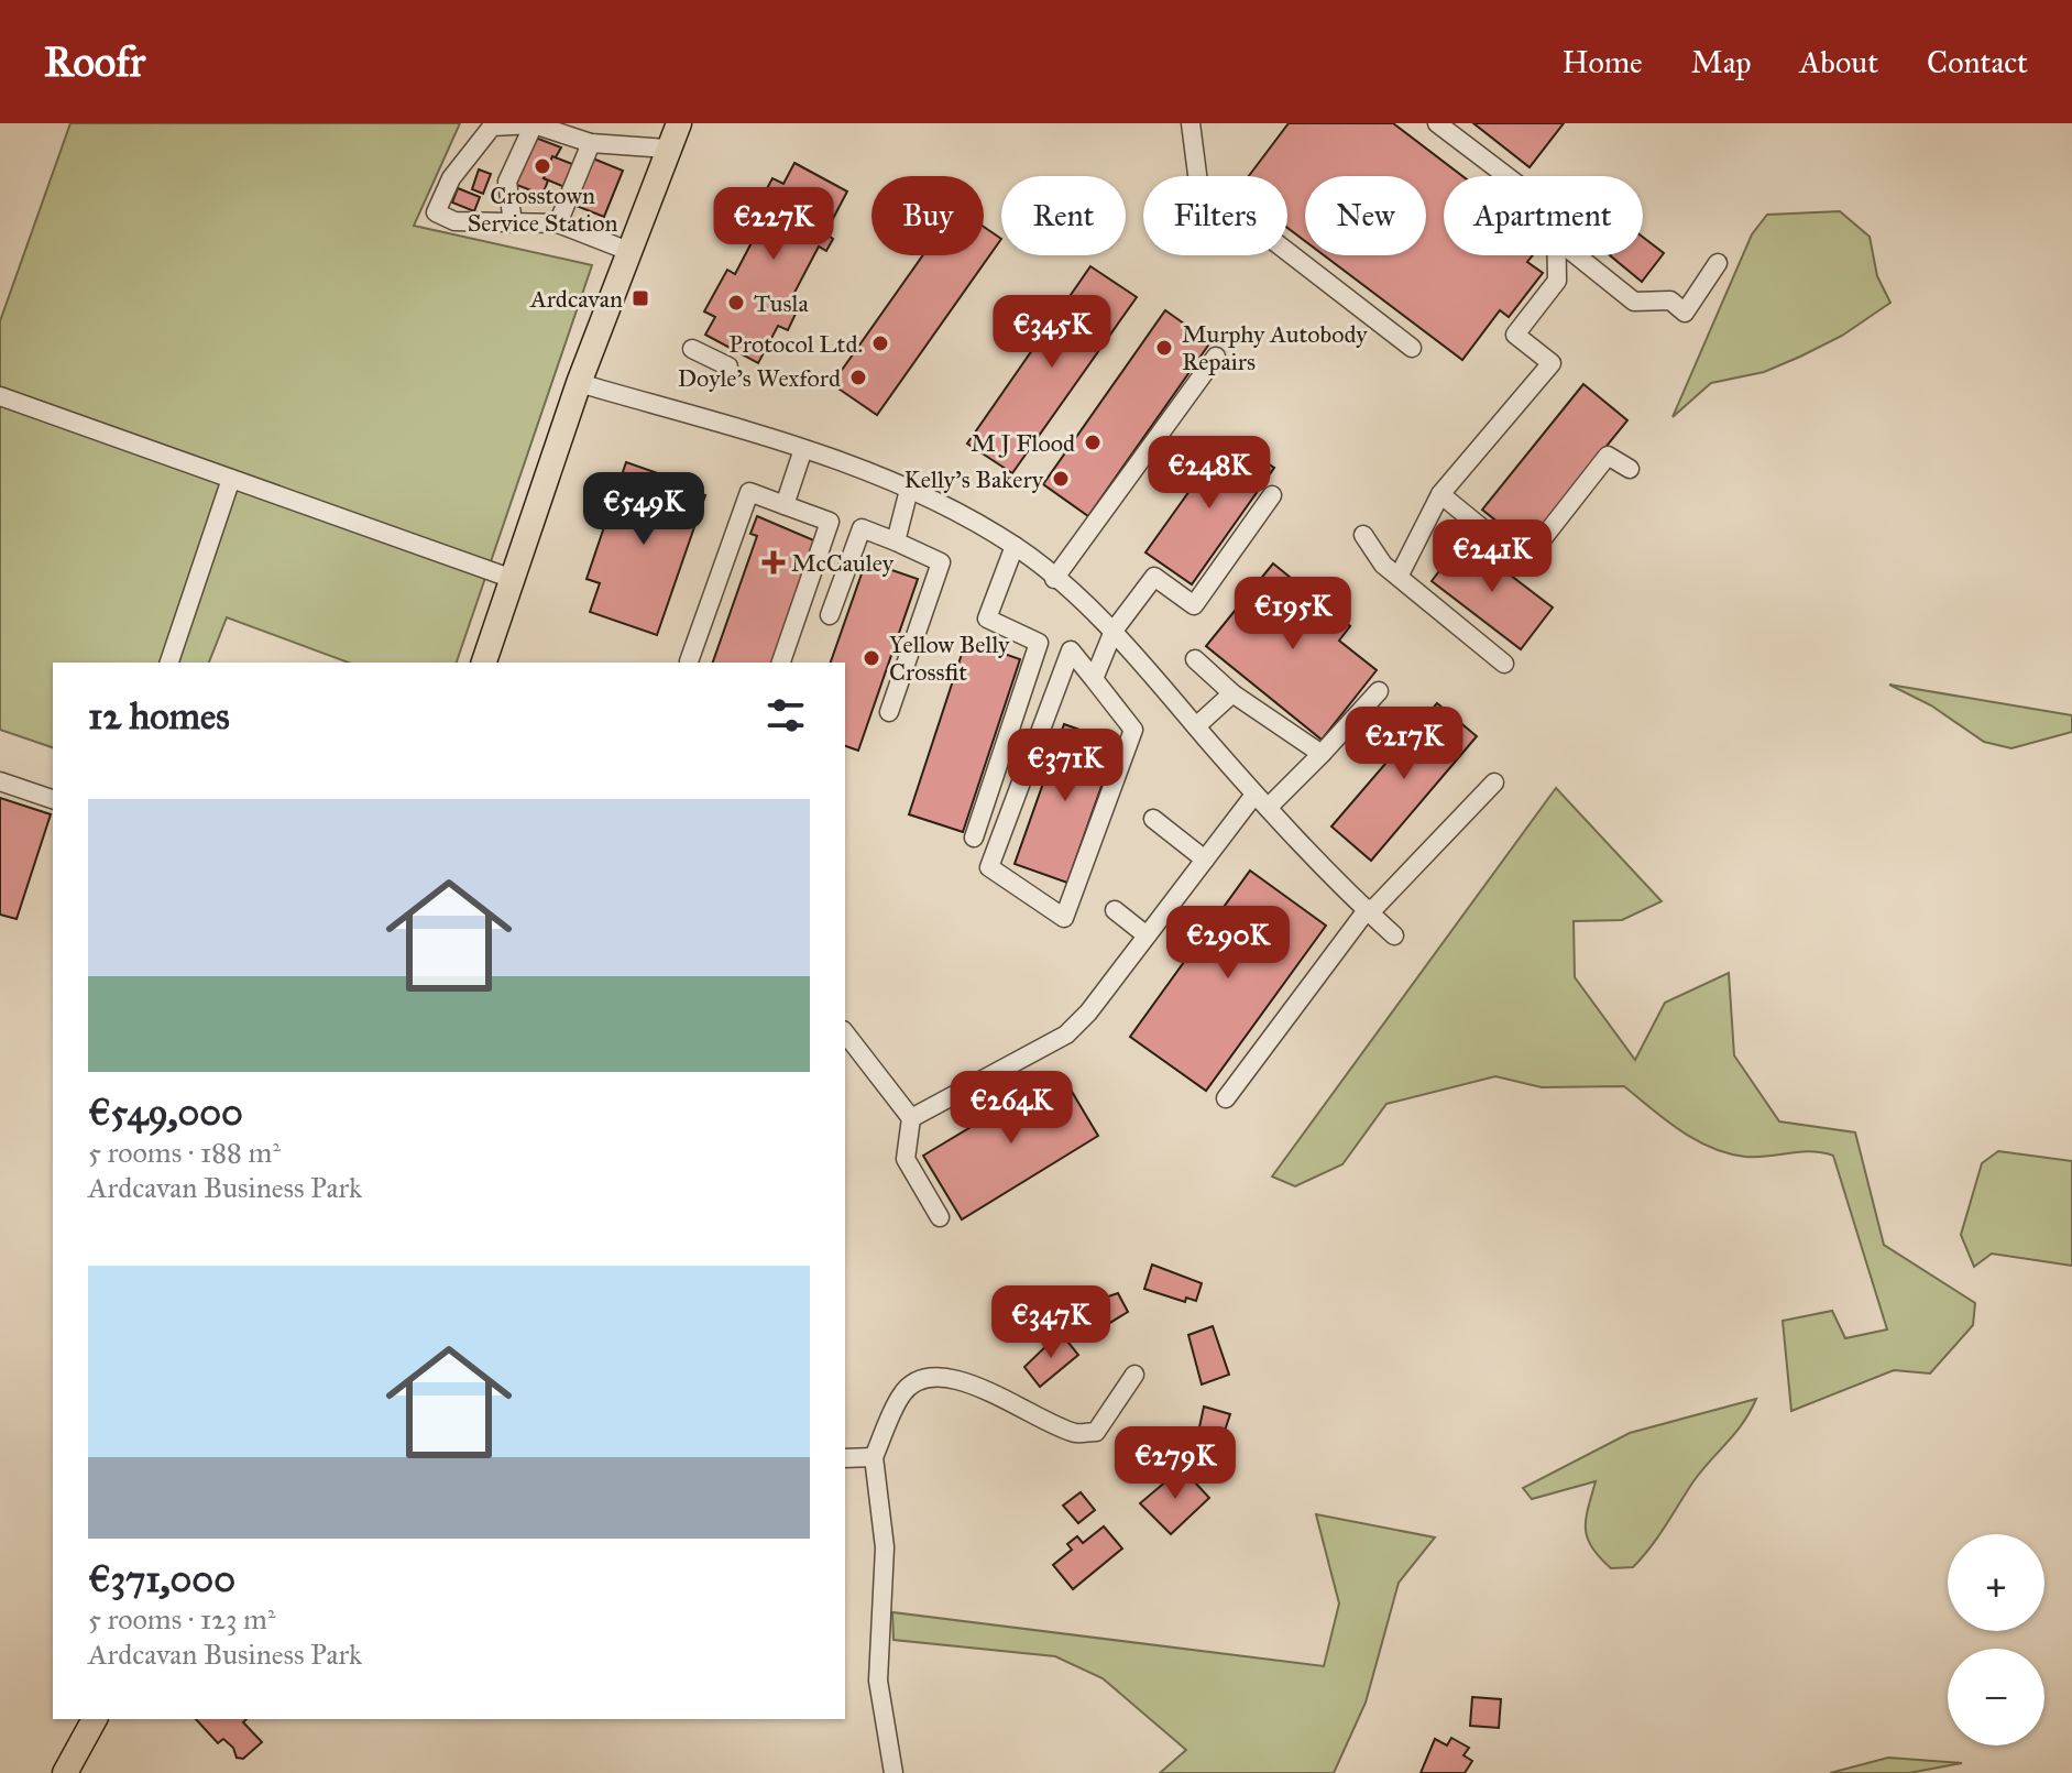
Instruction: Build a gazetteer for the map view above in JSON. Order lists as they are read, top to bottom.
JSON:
{
  "places": {
    "other": [
      "Crosstown Service Station",
      "Tusla",
      "Protocol Ltd.",
      "Murphy Autobody Repairs",
      "Doyle's Wexford",
      "M J Flood",
      "Kelly's Bakery",
      "Yellow Belly Crossfit"
    ],
    "transit": ["Ardcavan"],
    "health": ["McCauley"]
  },
  "page": {
    "header": "Roofr",
    "nav": [
      "Home",
      "Map",
      "About",
      "Contact"
    ],
    "chip": [
      "Buy",
      "Rent",
      "Filters",
      "New",
      "Apartment"
    ],
    "price": [
      "€227K",
      "€345K",
      "€248K",
      "€549K",
      "€241K",
      "€195K",
      "€217K",
      "€371K",
      "€290K",
      "€264K",
      "€347K",
      "€279K"
    ],
    "heading": "12 homes",
    "list": [
      {
        "name": "€549,000",
        "note": "5 rooms · 188 m² · Ardcavan Business Park"
      },
      {
        "name": "€371,000",
        "note": "5 rooms · 123 m² · Ardcavan Business Park"
      }
    ],
    "map_buttons": ["+", "−"]
  }
}
